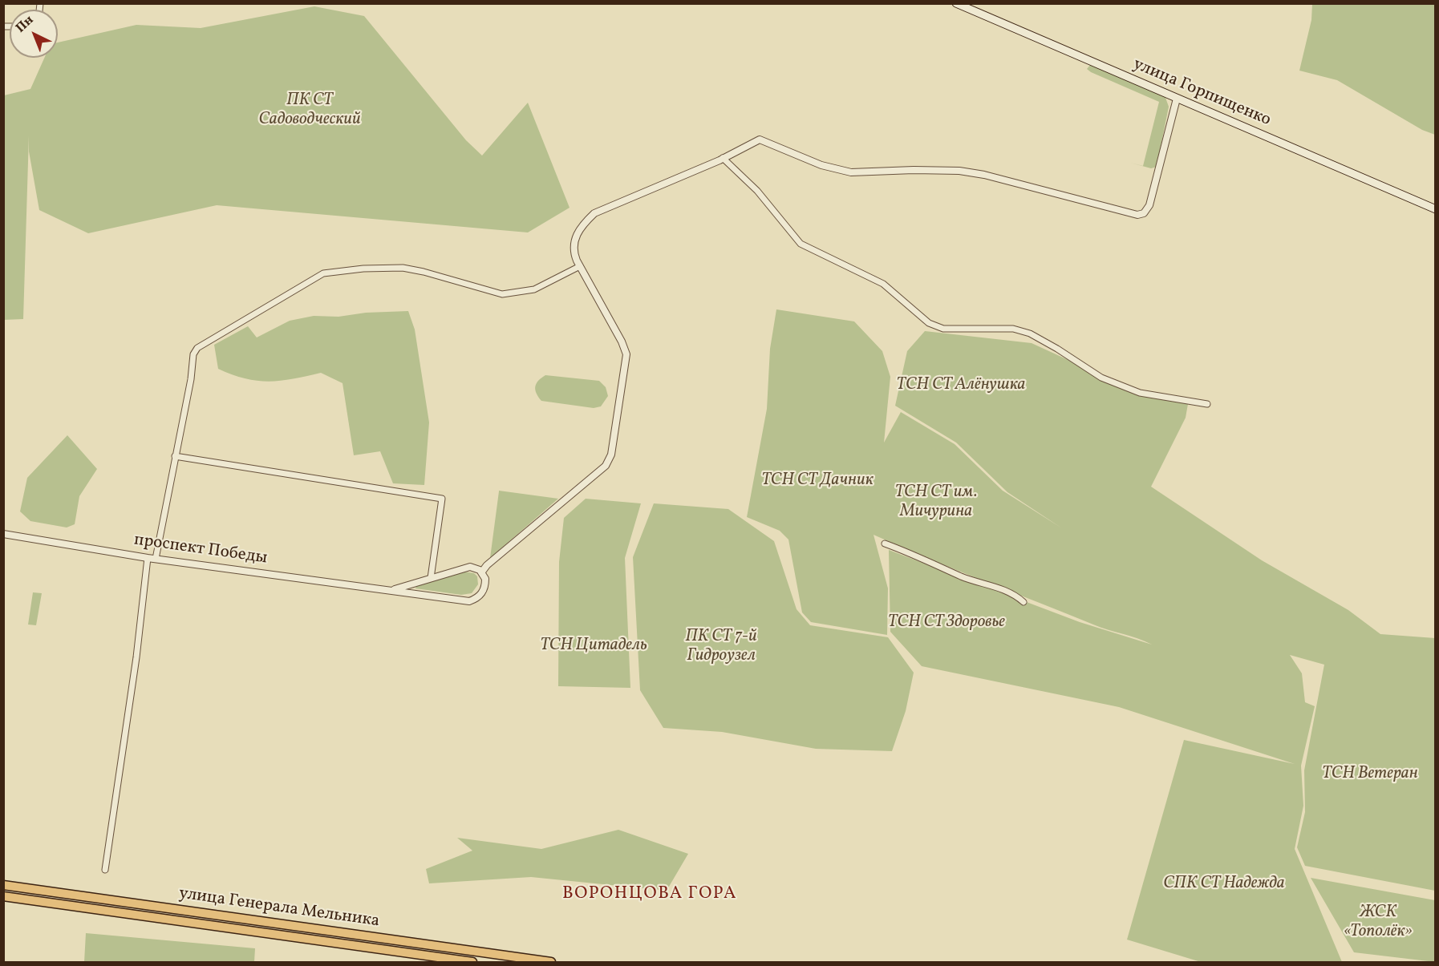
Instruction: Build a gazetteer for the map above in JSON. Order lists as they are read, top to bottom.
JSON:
{
  "streets": {
    "main road": ["улица Горпищенко", "улица Генерала Мельника"],
    "street": ["проспект Победы"]
  },
  "districts": ["ВОРОНЦОВА ГОРА"],
  "parks": [
    "ПК СТ Садоводческий",
    "ТСН СТ Алёнушка",
    "ТСН СТ Дачник",
    "ТСН СТ им. Мичурина",
    "ТСН СТ Здоровье",
    "ПК СТ 7-й Гидроузел",
    "ТСН Цитадель",
    "ТСН Ветеран",
    "СПК СТ Надежда",
    "ЖСК «Тополёк»"
  ],
  "north": "top left"
}
